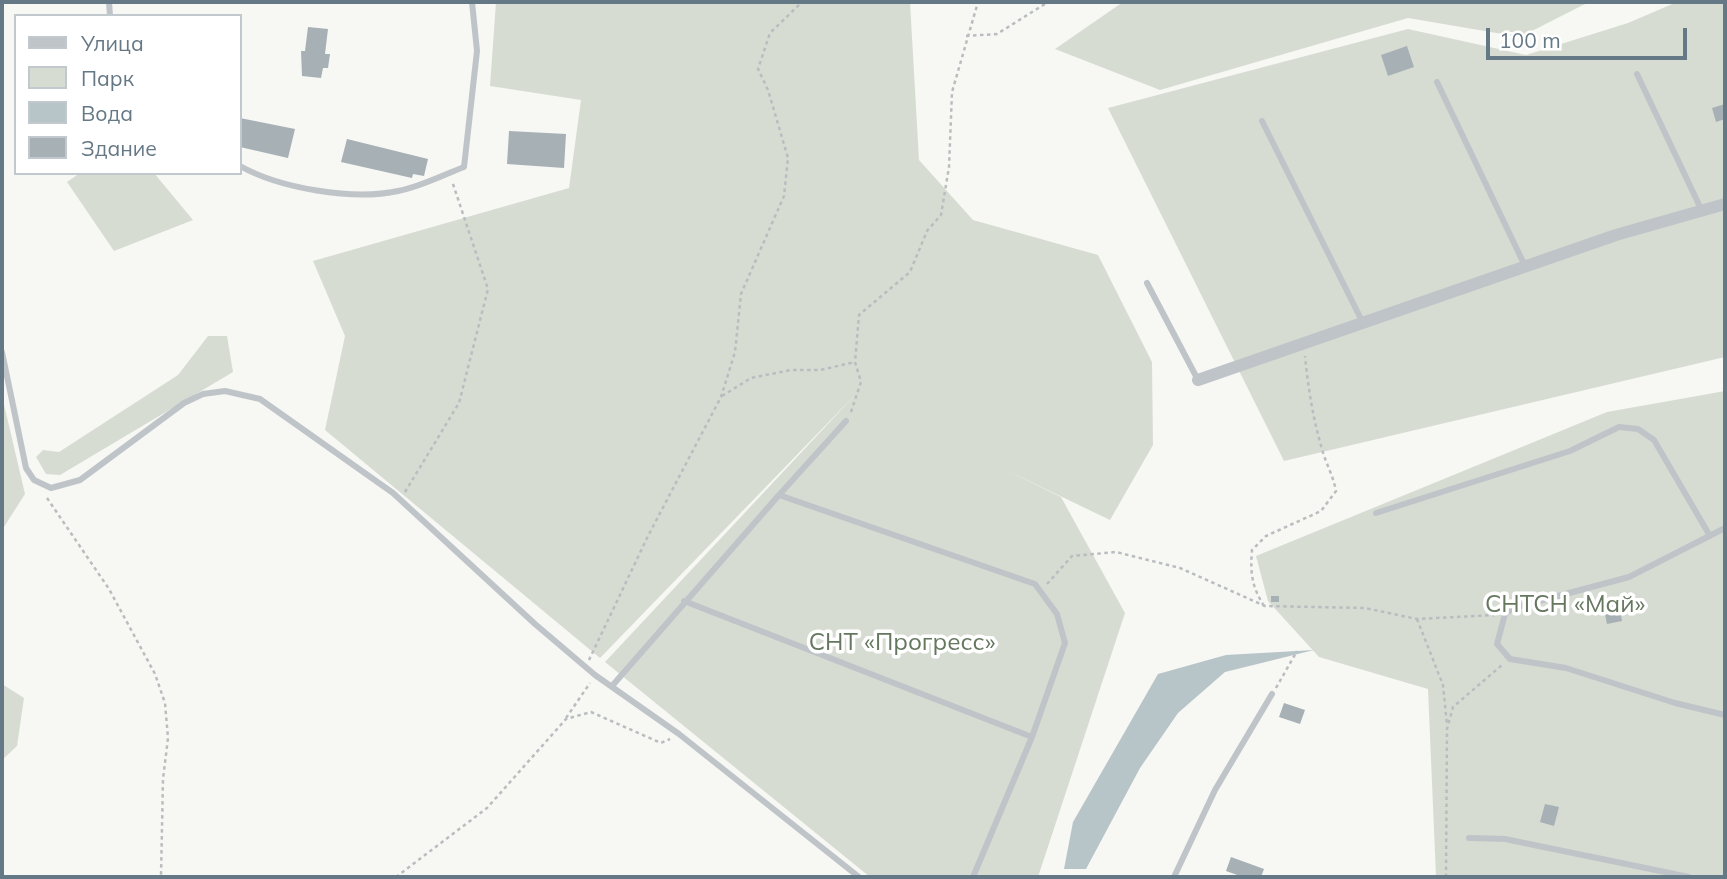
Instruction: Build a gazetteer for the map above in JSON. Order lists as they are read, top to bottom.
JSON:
{
  "parks": ["СНТСН «Май»", "СНТ «Прогресс»"],
  "legend": [
    "Улица",
    "Парк",
    "Вода",
    "Здание"
  ],
  "scale_bar": "100 m"
}
